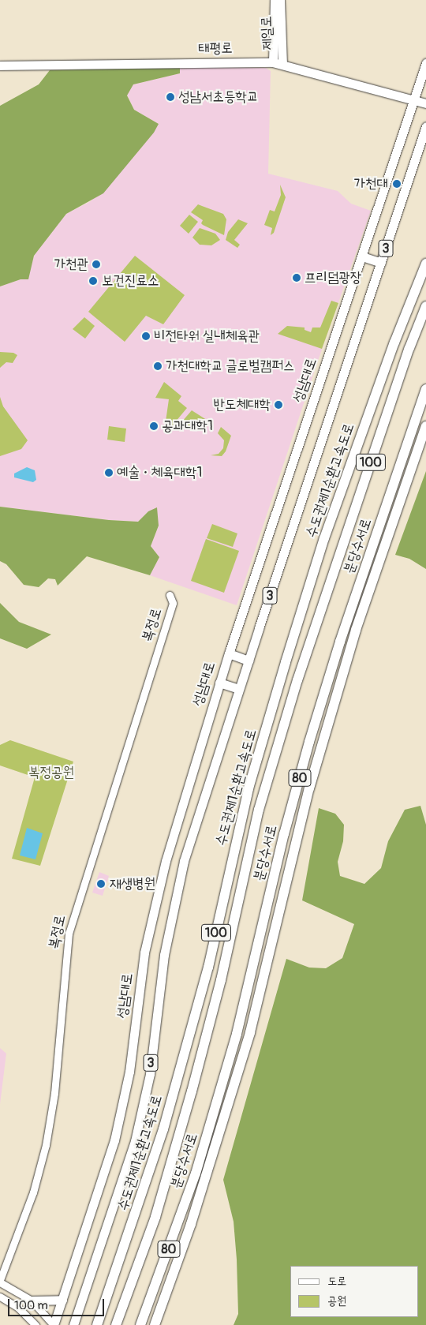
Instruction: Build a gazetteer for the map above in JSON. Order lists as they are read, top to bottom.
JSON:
{
  "streets": {
    "highway": [
      "100",
      "수도권제1순환고속도로",
      "분당수서로",
      "80"
    ],
    "main road": [
      "제일로",
      "태평로",
      "3",
      "성남대로"
    ],
    "street": ["복정로"]
  },
  "crossings": [
    ["제일로", "태평로"],
    ["태평로", "성남대로"]
  ],
  "parks": ["복정공원"],
  "places": [
    "성남서초등학교",
    "가천대",
    "가천관",
    "프리덤광장",
    "보건진료소",
    "비전타워 실내체육관",
    "가천대학교 글로벌캠퍼스",
    "반도체대학",
    "공과대학1",
    "예술ㆍ체육대학1",
    "재생병원"
  ],
  "legend": ["도로", "공원"],
  "scale_bar": "100 m"
}
